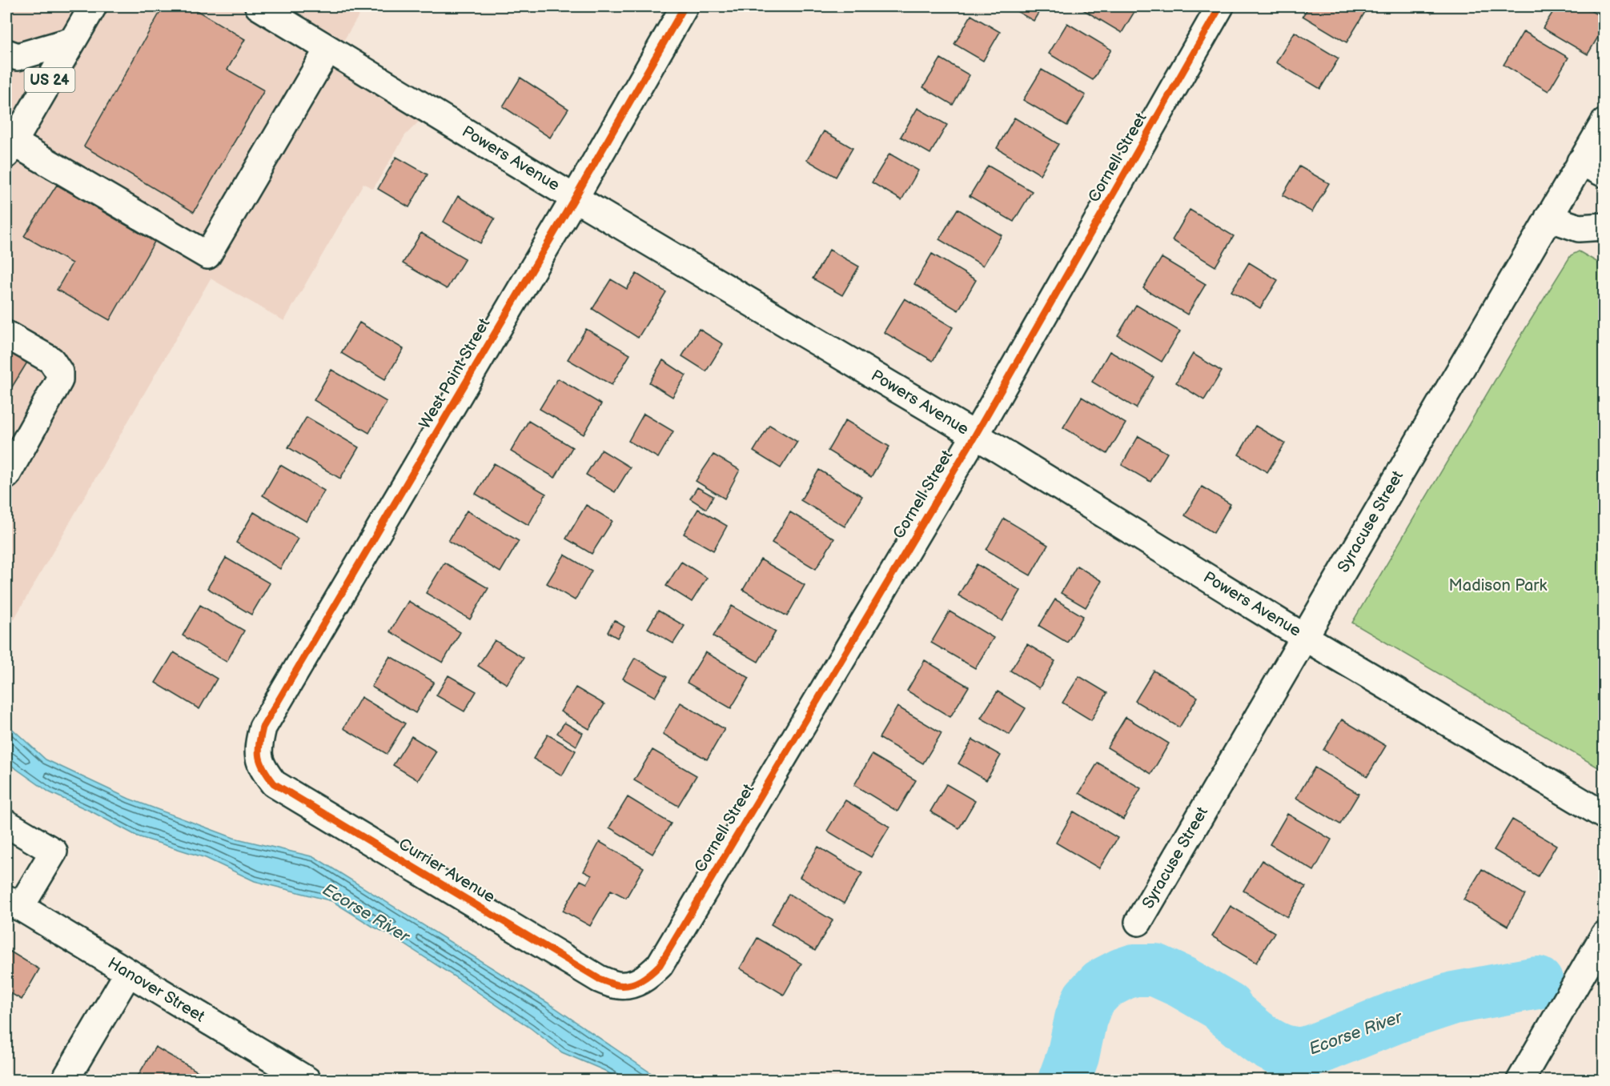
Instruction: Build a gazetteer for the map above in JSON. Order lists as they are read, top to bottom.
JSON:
{
  "streets": {
    "street": [
      "US 24",
      "Cornell Street",
      "Powers Avenue",
      "West Point Street",
      "Syracuse Street",
      "Currier Avenue",
      "Hanover Street"
    ]
  },
  "crossings": [
    ["Cornell Street", "Powers Avenue"],
    ["Cornell Street", "Currier Avenue"],
    ["Powers Avenue", "West Point Street"],
    ["Powers Avenue", "Syracuse Street"],
    ["West Point Street", "Currier Avenue"]
  ],
  "water": ["Ecorse River"],
  "parks": ["Madison Park"]
}
